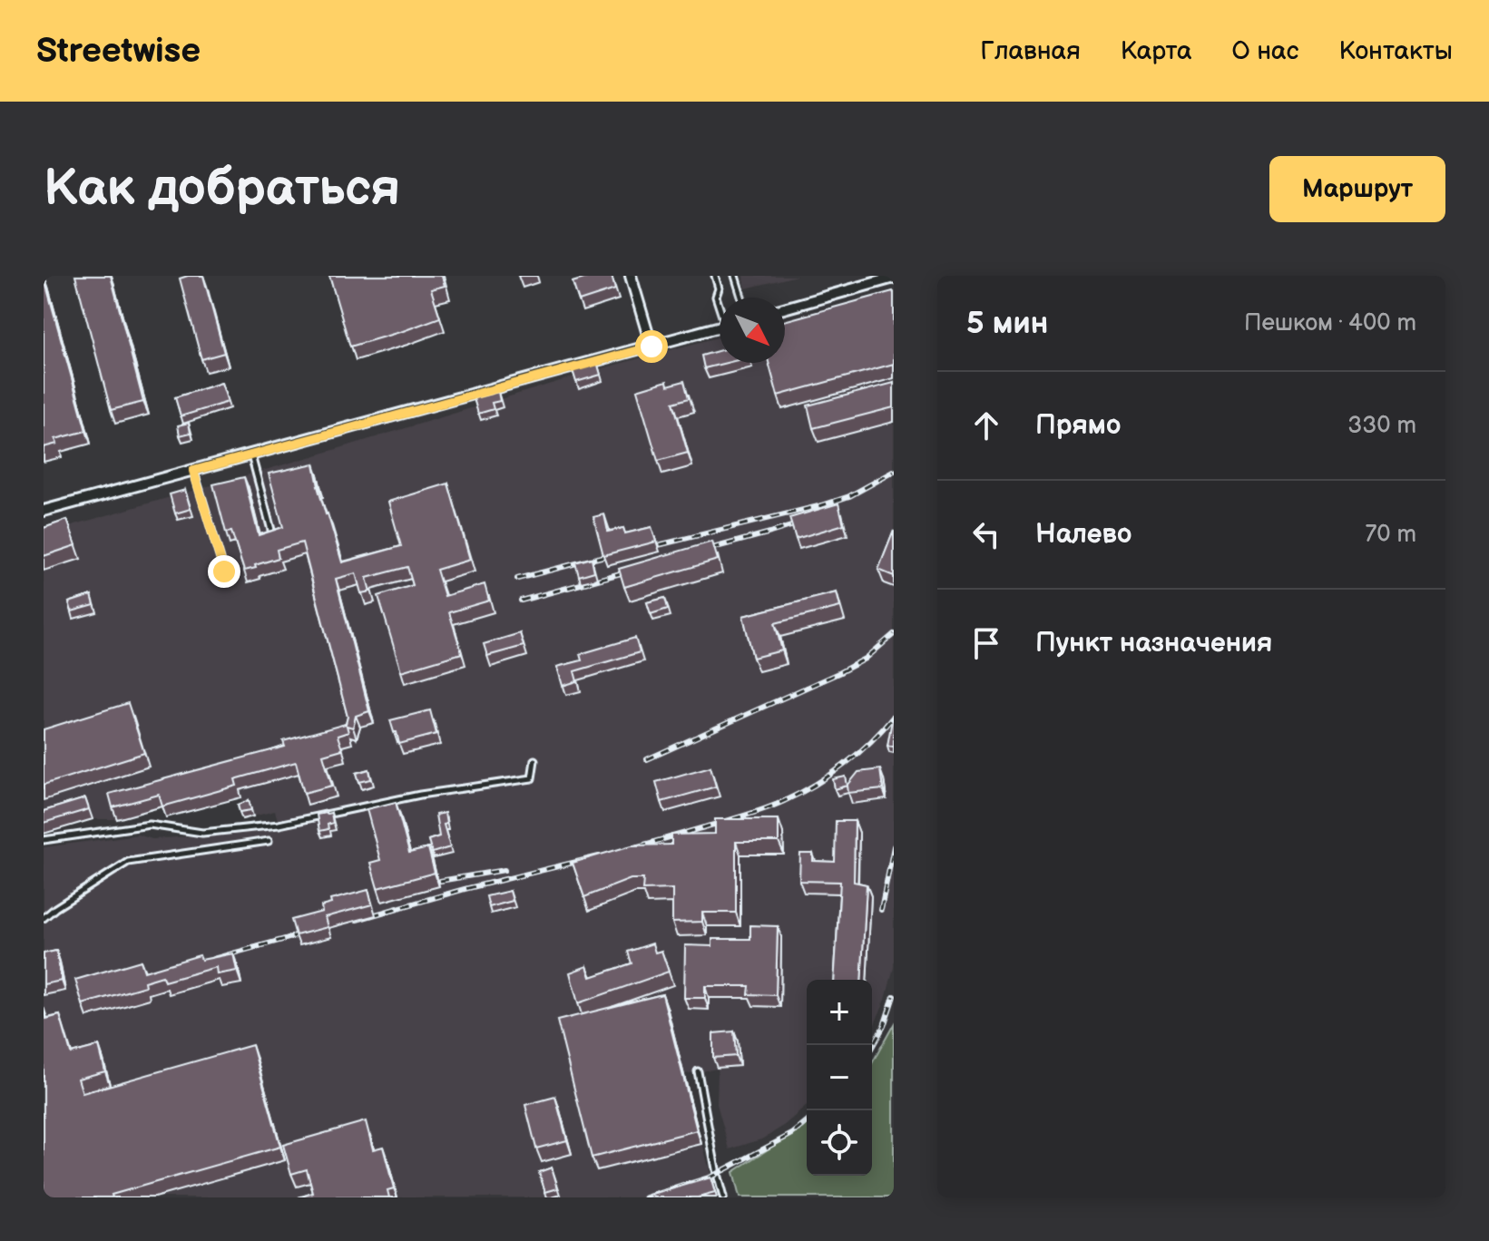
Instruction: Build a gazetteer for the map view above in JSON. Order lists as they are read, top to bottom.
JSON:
{
  "north": "bottom right",
  "page": {
    "header": "Streetwise",
    "nav": [
      "Главная",
      "Карта",
      "О нас",
      "Контакты"
    ],
    "buttons": "Маршрут",
    "title": "Как добраться",
    "heading": ["5 мин", "Пешком · 400 m"],
    "list": [
      ["Прямо", "330 m"],
      ["Налево", "70 m"],
      "Пункт назначения"
    ],
    "map_buttons": ["+", "−"]
  }
}
